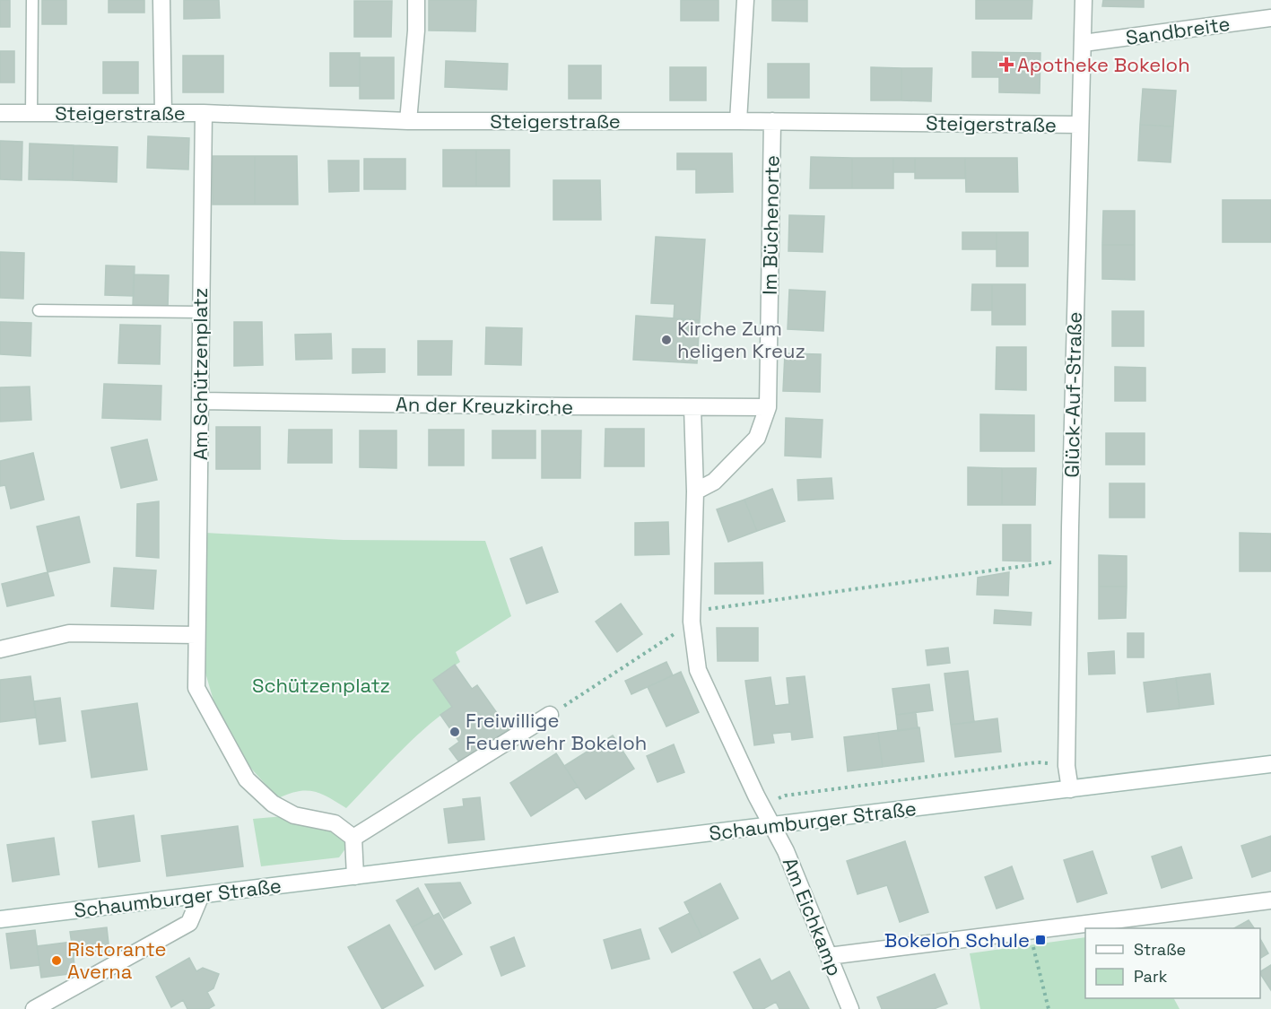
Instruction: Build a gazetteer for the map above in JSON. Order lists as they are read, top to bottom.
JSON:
{
  "streets": {
    "street": [
      "Sandbreite",
      "Steigerstraße",
      "Im Büchenorte",
      "Am Schützenplatz",
      "Glück-Auf-Straße",
      "An der Kreuzkirche",
      "Schaumburger Straße",
      "Am Eichkamp"
    ]
  },
  "crossings": [
    ["Sandbreite", "Glück-Auf-Straße"],
    ["Steigerstraße", "Im Büchenorte"],
    ["Steigerstraße", "Am Schützenplatz"],
    ["Steigerstraße", "Glück-Auf-Straße"],
    ["Im Büchenorte", "An der Kreuzkirche"],
    ["Am Schützenplatz", "An der Kreuzkirche"],
    ["Glück-Auf-Straße", "Schaumburger Straße"],
    ["Schaumburger Straße", "Am Eichkamp"]
  ],
  "parks": ["Schützenplatz"],
  "places": {
    "health": ["Apotheke Bokeloh"],
    "other": ["Kirche Zum heligen Kreuz", "Freiwillige Feuerwehr Bokeloh", "Ristorante Averna"],
    "transit": ["Bokeloh Schule"]
  },
  "legend": ["Straße", "Park"]
}
